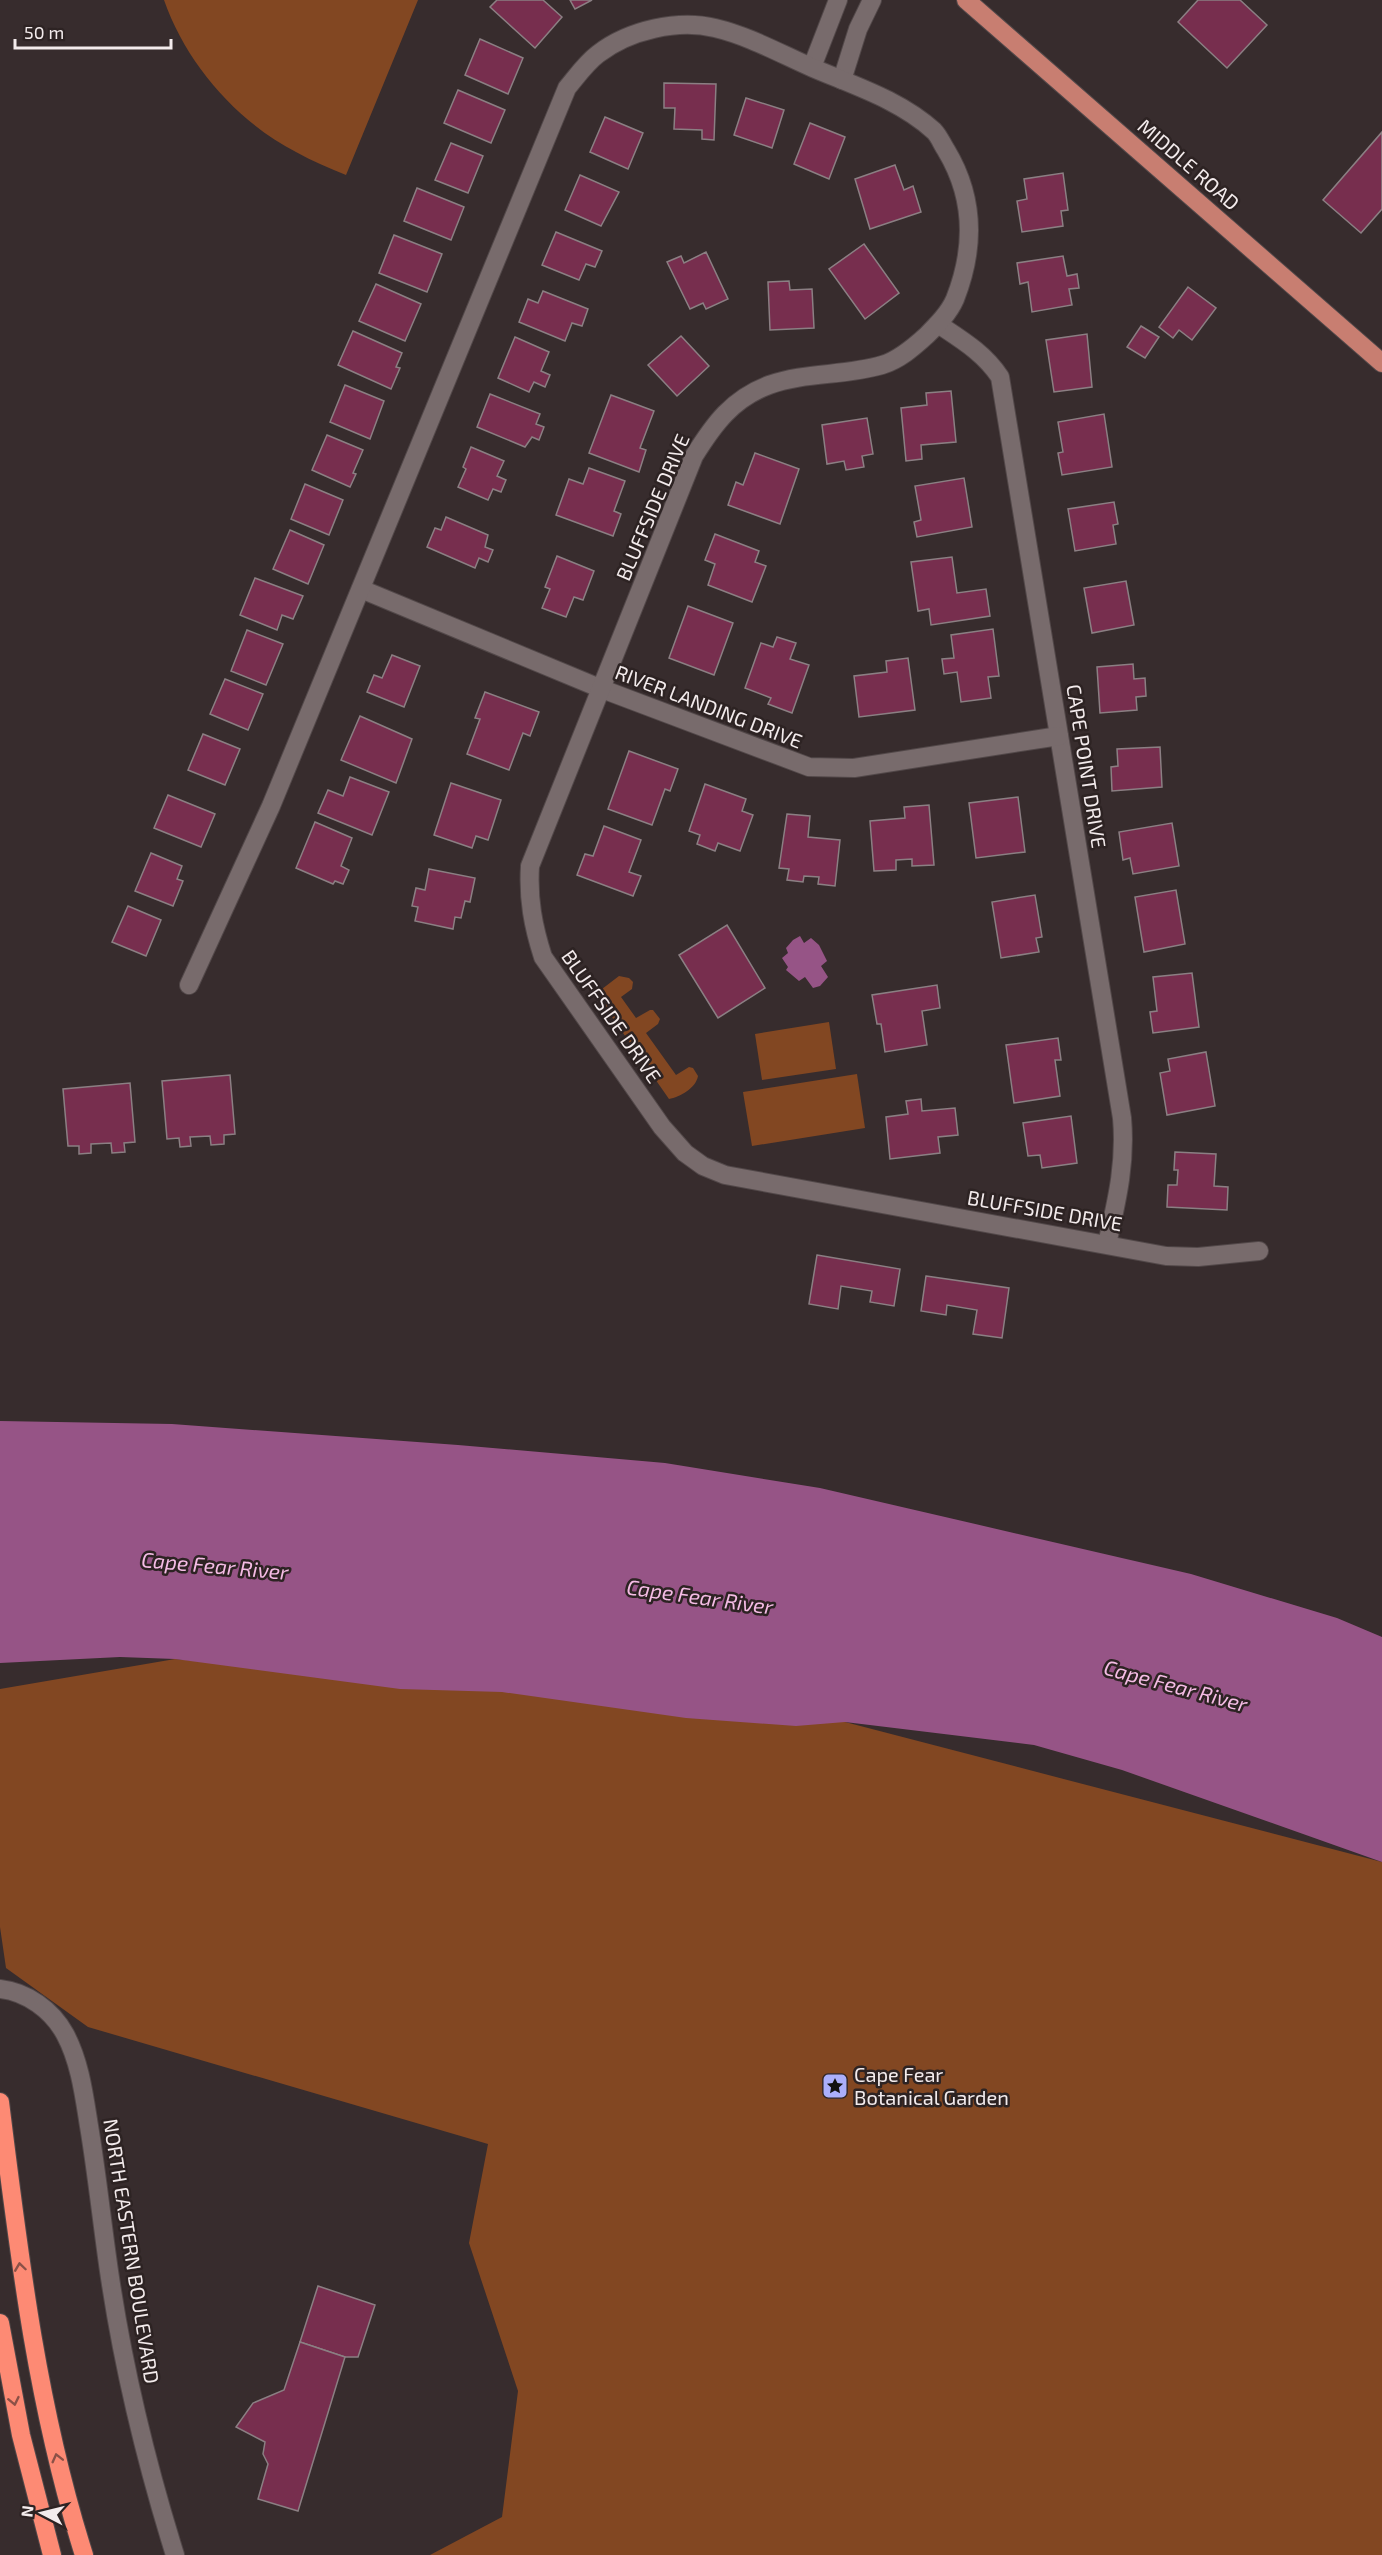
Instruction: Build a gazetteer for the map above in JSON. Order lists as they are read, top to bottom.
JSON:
{
  "streets": {
    "main road": ["MIDDLE ROAD"],
    "street": [
      "BLUFFSIDE DRIVE",
      "RIVER LANDING DRIVE",
      "CAPE POINT DRIVE",
      "NORTH EASTERN BOULEVARD"
    ]
  },
  "crossings": [
    ["BLUFFSIDE DRIVE", "RIVER LANDING DRIVE"],
    ["BLUFFSIDE DRIVE", "CAPE POINT DRIVE"],
    ["RIVER LANDING DRIVE", "CAPE POINT DRIVE"]
  ],
  "water": ["Cape Fear River"],
  "places": {
    "place": ["Cape Fear Botanical Garden"]
  },
  "scale_bar": "50 m",
  "north": "left"
}
